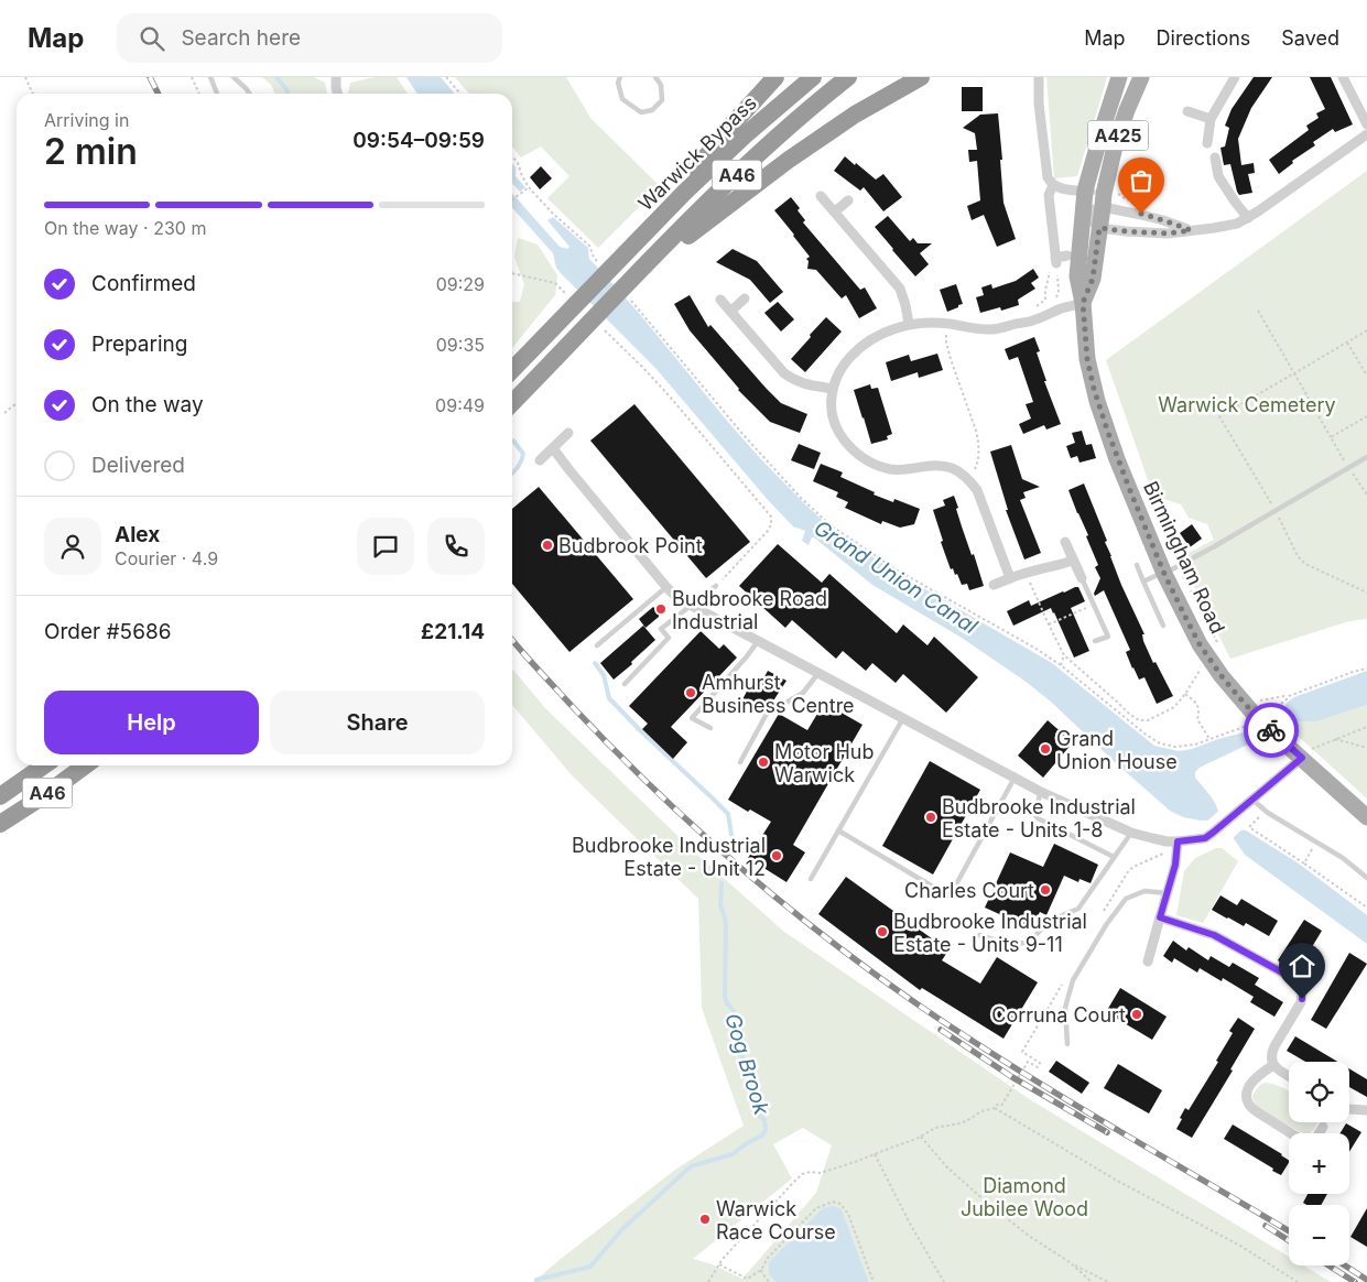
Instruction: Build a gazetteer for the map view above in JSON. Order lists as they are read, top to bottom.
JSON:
{
  "streets": {
    "highway": ["Warwick Bypass", "A46"],
    "main road": ["A425", "Birmingham Road"]
  },
  "crossings": [
    ["Warwick Bypass", "A46"]
  ],
  "water": ["Grand Union Canal", "Gog Brook"],
  "parks": ["Warwick Cemetery", "Diamond Jubilee Wood"],
  "places": [
    "Budbrook Point",
    "Budbrooke Road Industrial",
    "Amhurst Business Centre",
    "Grand Union House",
    "Motor Hub Warwick",
    "Budbrooke Industrial Estate - Units 1-8",
    "Budbrooke Industrial Estate - Unit 12",
    "Charles Court",
    "Budbrooke Industrial Estate - Units 9-11",
    "Corruna Court",
    "Warwick Race Course"
  ],
  "page": {
    "header": "Map",
    "search": "Search here",
    "nav": ["Map", "Directions", "Saved"],
    "heading": ["2 min", "Arriving in", "09:54–09:59"],
    "panel": [
      "Alex",
      "Courier · 4.9",
      "Order #5686",
      "£21.14"
    ],
    "bar": "On the way · 230 m",
    "list": [
      ["Confirmed", "09:29"],
      ["Preparing", "09:35"],
      ["On the way", "09:49"],
      "Delivered"
    ],
    "buttons": ["Help", "Share"],
    "map_buttons": ["+", "−"]
  }
}
